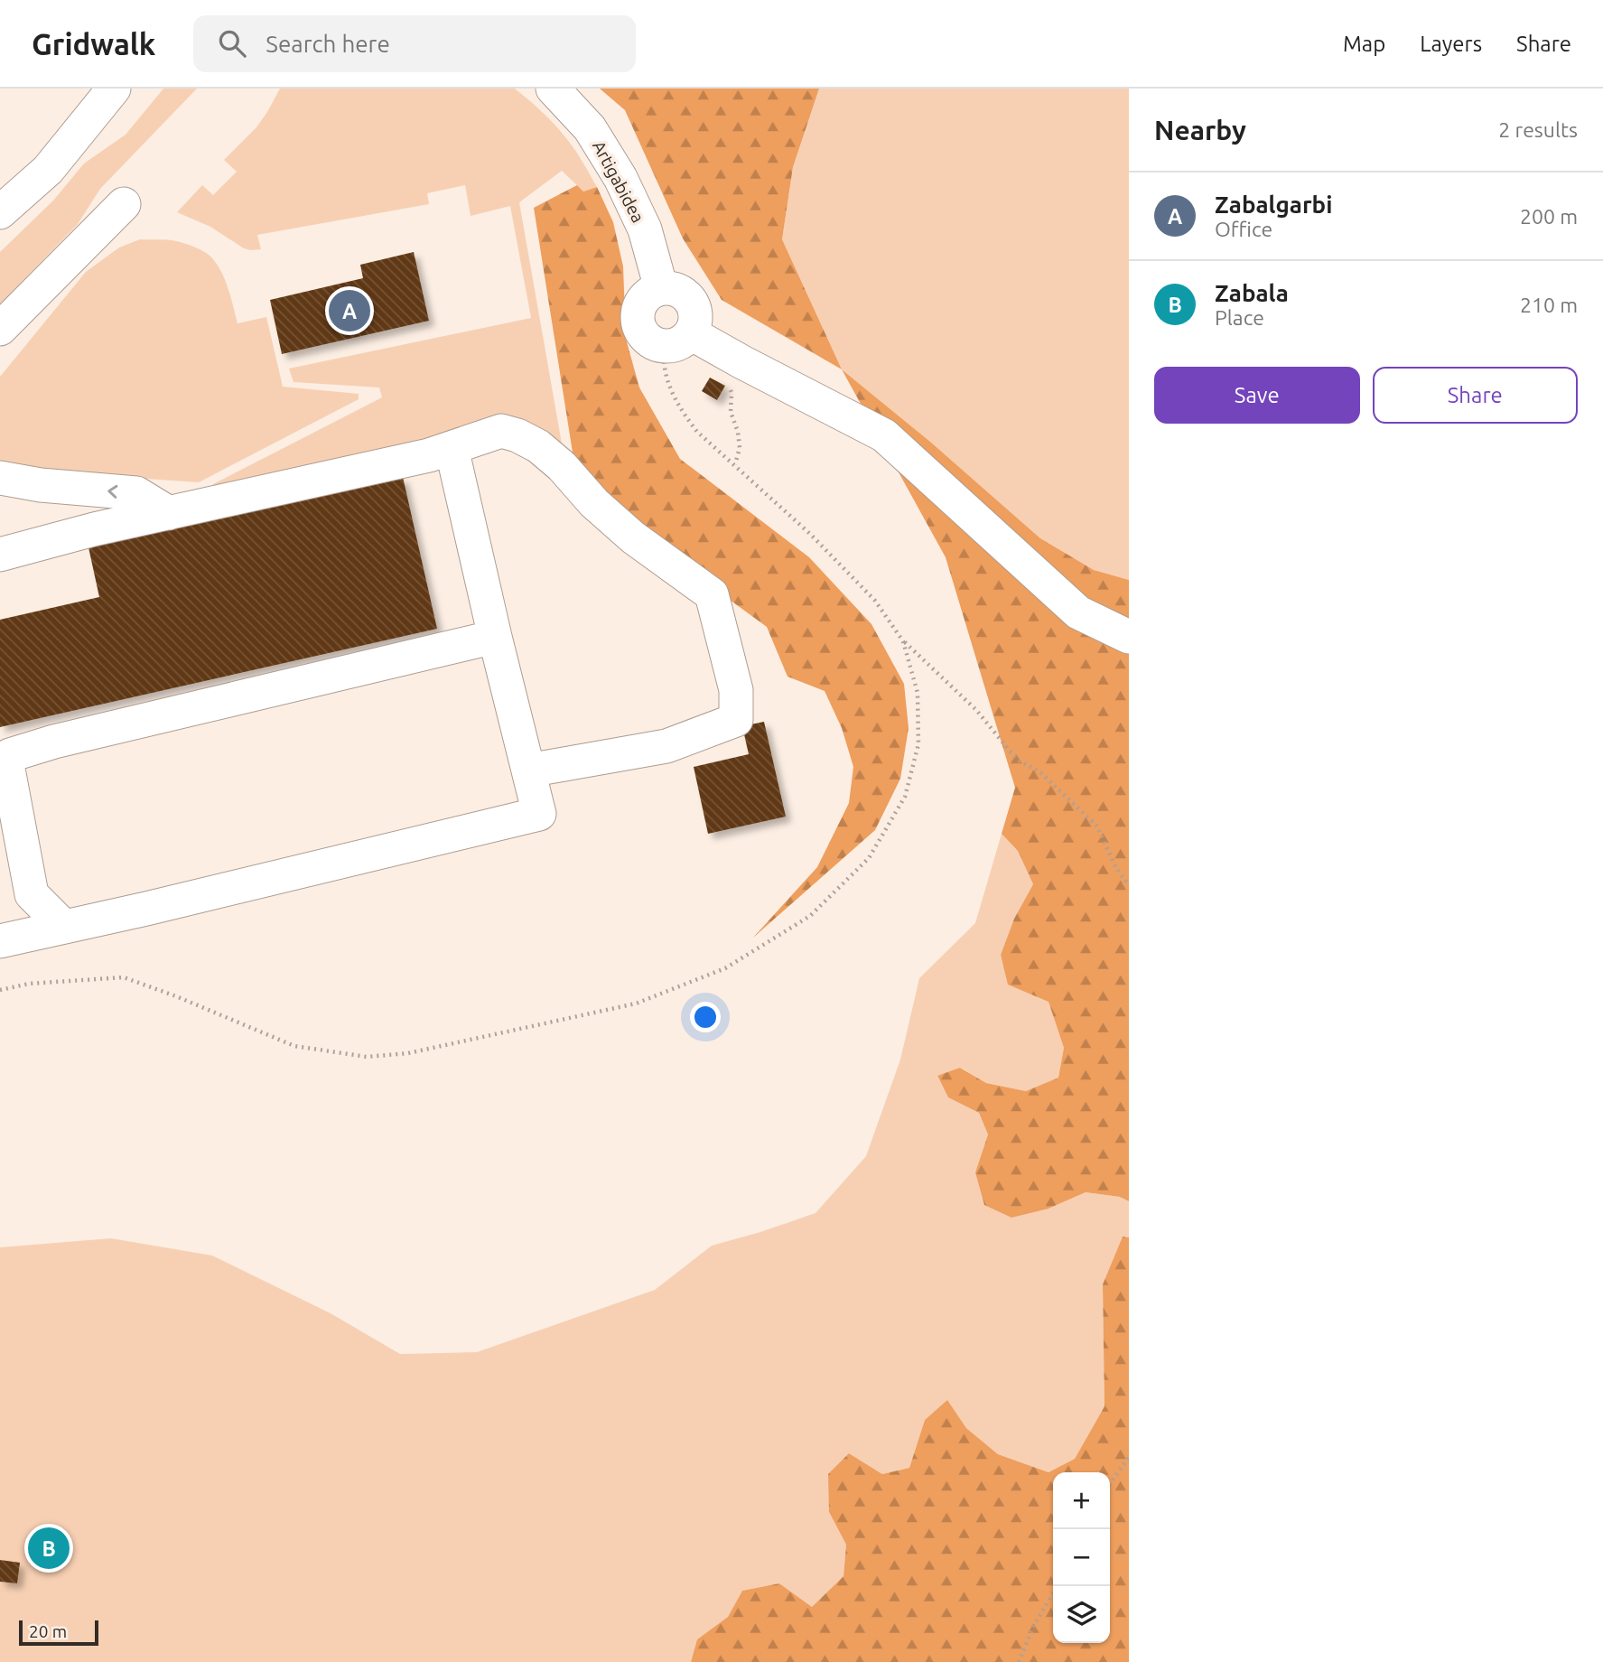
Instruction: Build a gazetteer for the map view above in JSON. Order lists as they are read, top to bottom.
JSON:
{
  "streets": {
    "street": ["Artigabidea"]
  },
  "scale_bar": "20 m",
  "page": {
    "header": "Gridwalk",
    "search": "Search here",
    "nav": ["Map", "Layers", "Share"],
    "heading": ["Nearby", "2 results"],
    "list": [
      {
        "mark": "A",
        "name": "Zabalgarbi",
        "note": "Office",
        "value": "200 m"
      },
      {
        "mark": "B",
        "name": "Zabala",
        "note": "Place",
        "value": "210 m"
      }
    ],
    "pins": ["A", "B"],
    "buttons": ["Save", "Share"],
    "map_buttons": ["+", "−"],
    "scale": "20 m"
  }
}
